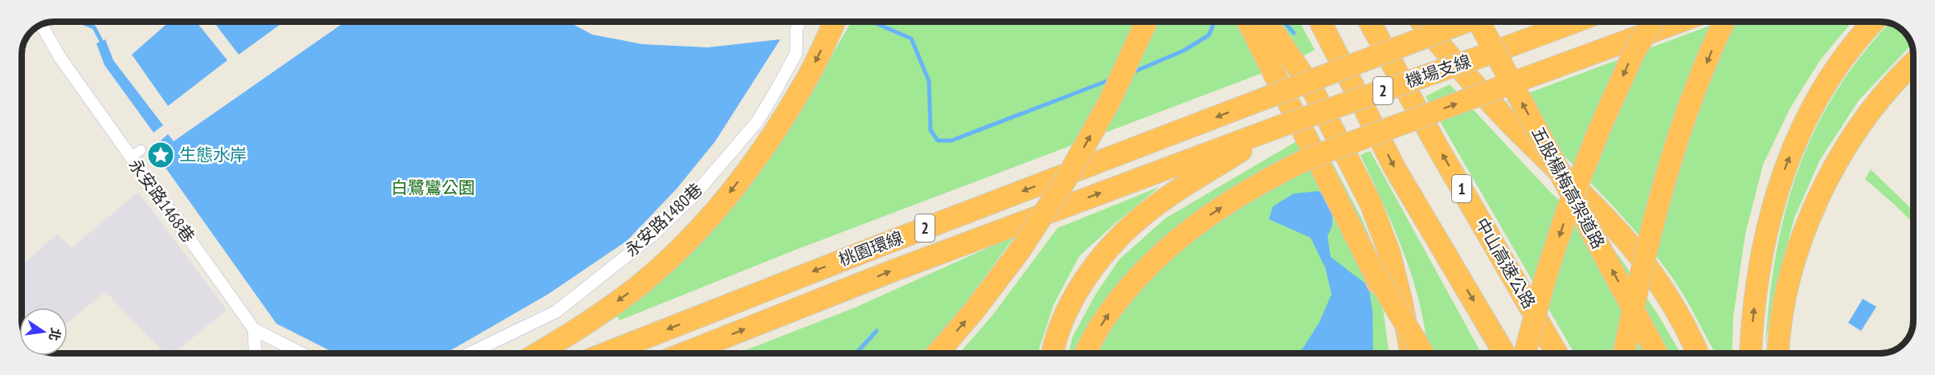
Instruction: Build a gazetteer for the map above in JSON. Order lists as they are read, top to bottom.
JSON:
{
  "streets": {
    "highway": [
      "機場支線",
      "2",
      "五股楊梅高架道路",
      "1",
      "桃園環線",
      "中山高速公路"
    ],
    "street": ["永安路1468巷", "永安路1480巷"]
  },
  "crossings": [
    ["機場支線", "桃園環線"]
  ],
  "parks": ["白鷺鸞公園"],
  "places": {
    "place": ["生態水岸"]
  },
  "north": "right"
}
